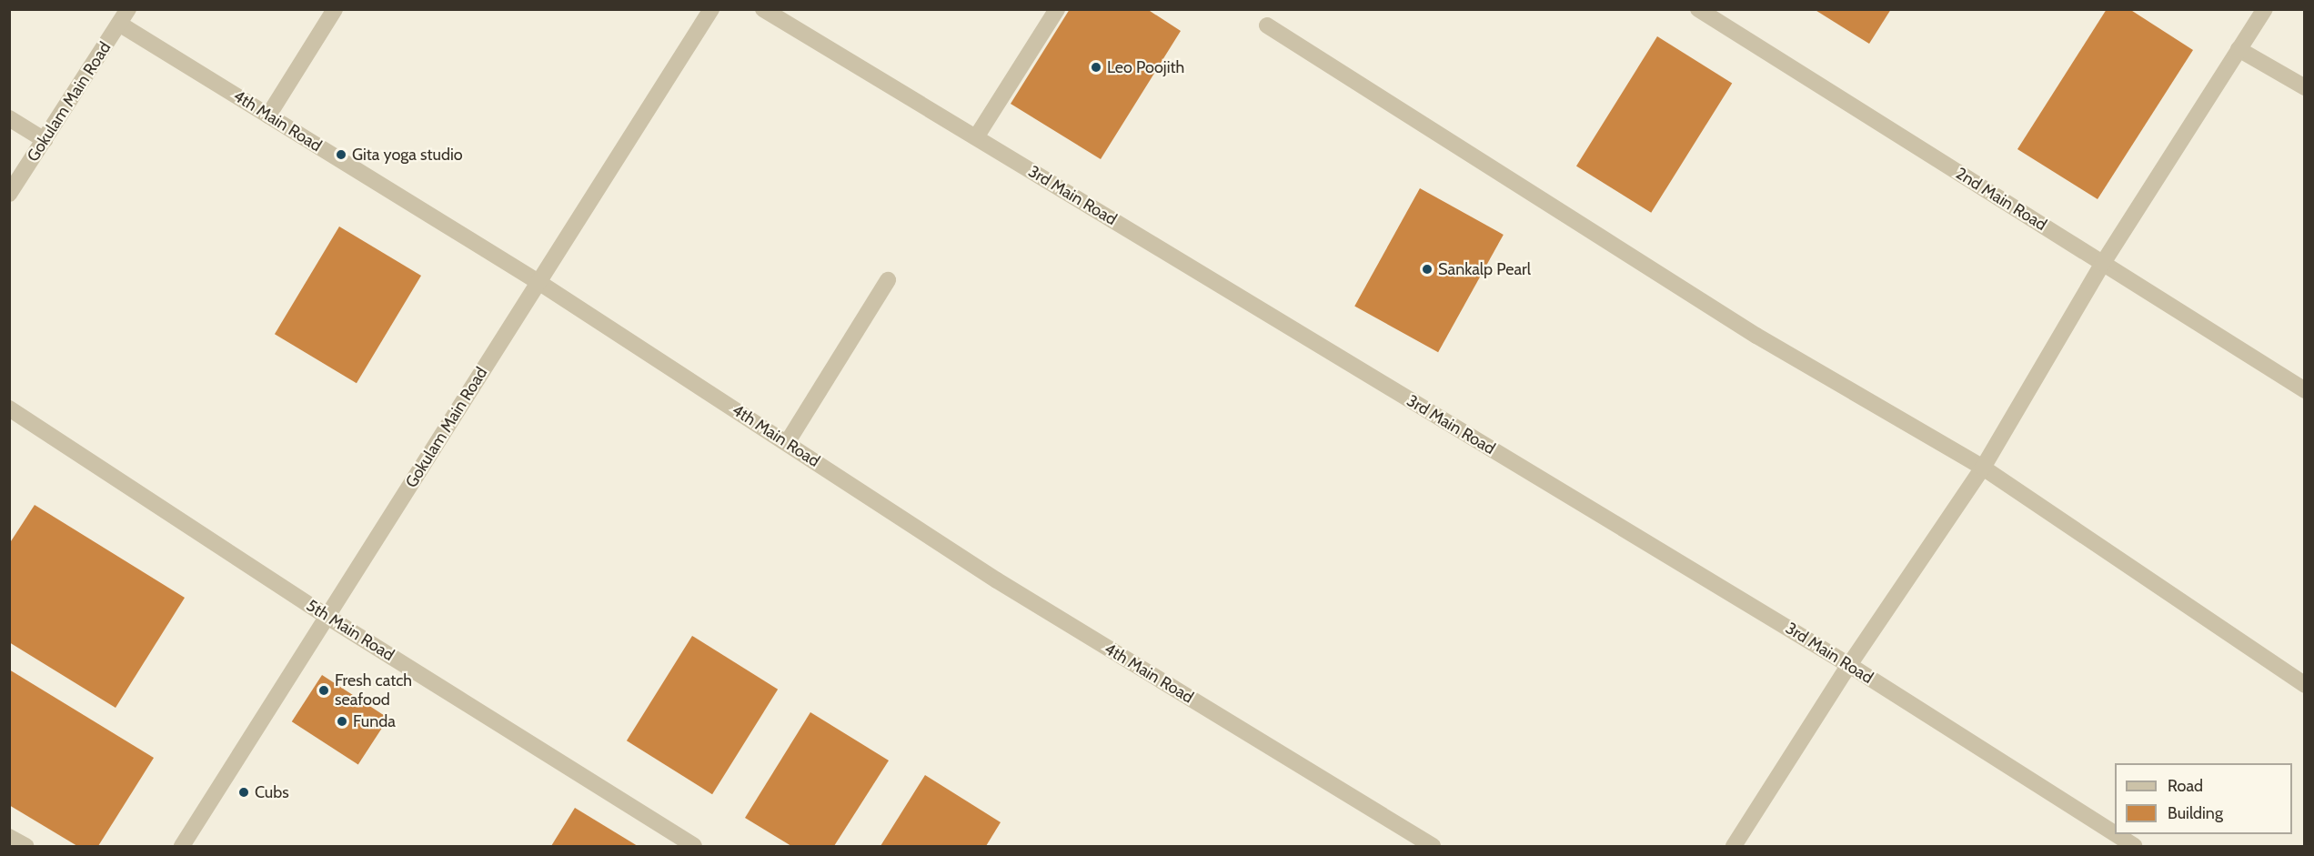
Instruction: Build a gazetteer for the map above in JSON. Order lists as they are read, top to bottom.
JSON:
{
  "streets": {
    "street": [
      "Gokulam Main Road",
      "4th Main Road",
      "3rd Main Road",
      "2nd Main Road",
      "5th Main Road"
    ]
  },
  "crossings": [
    ["Gokulam Main Road", "4th Main Road"],
    ["Gokulam Main Road", "5th Main Road"]
  ],
  "places": [
    "Leo Poojith",
    "Gita yoga studio",
    "Sankalp Pearl",
    "Fresh catch seafood",
    "Funda",
    "Cubs"
  ],
  "legend": ["Road", "Building"]
}
